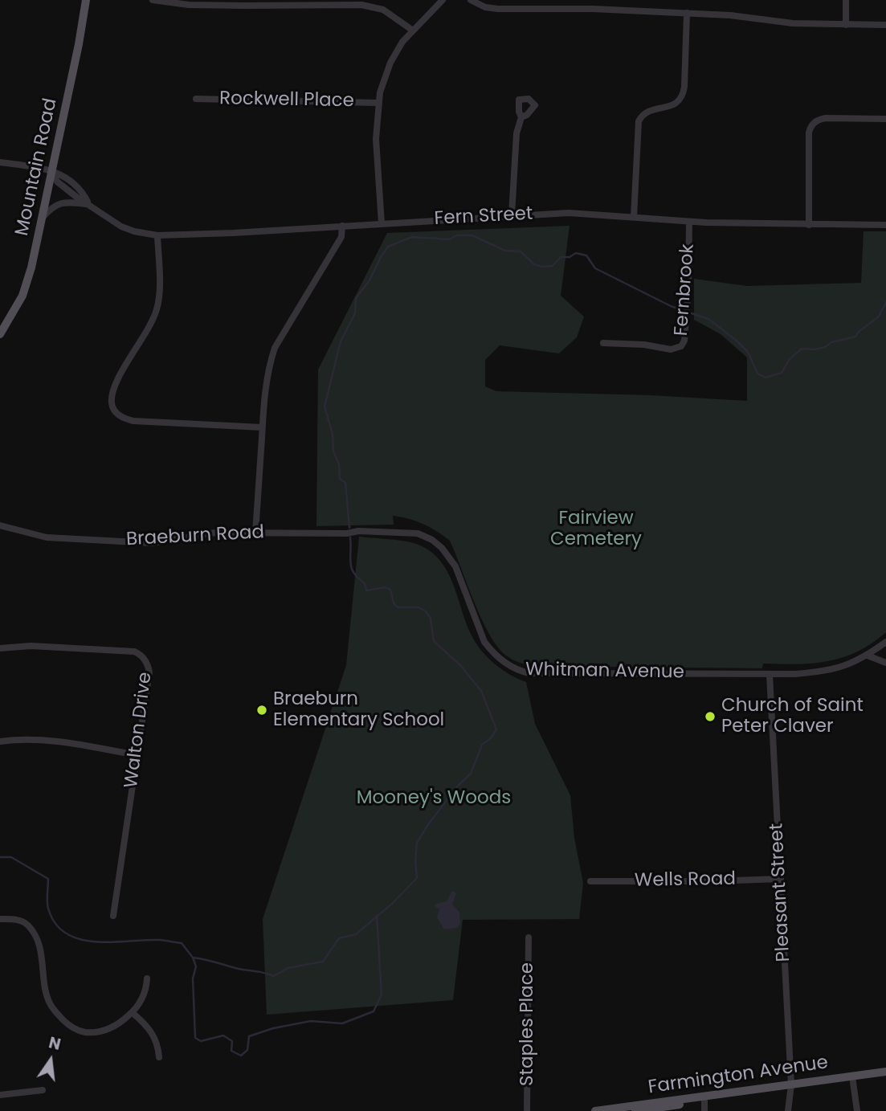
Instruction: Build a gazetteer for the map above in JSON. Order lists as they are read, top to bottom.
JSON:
{
  "streets": {
    "main road": ["Mountain Road", "Farmington Avenue"],
    "street": [
      "Rockwell Place",
      "Fern Street",
      "Fernbrook",
      "Braeburn Road",
      "Whitman Avenue",
      "Walton Drive",
      "Wells Road",
      "Pleasant Street",
      "Staples Place"
    ]
  },
  "crossings": [
    ["Mountain Road", "Fern Street"],
    ["Fern Street", "Fernbrook"],
    ["Braeburn Road", "Whitman Avenue"],
    ["Whitman Avenue", "Pleasant Street"],
    ["Wells Road", "Pleasant Street"],
    ["Pleasant Street", "Farmington Avenue"]
  ],
  "parks": ["Fairview Cemetery", "Mooney's Woods"],
  "places": ["Braeburn Elementary School", "Church of Saint Peter Claver"],
  "north": "top"
}
